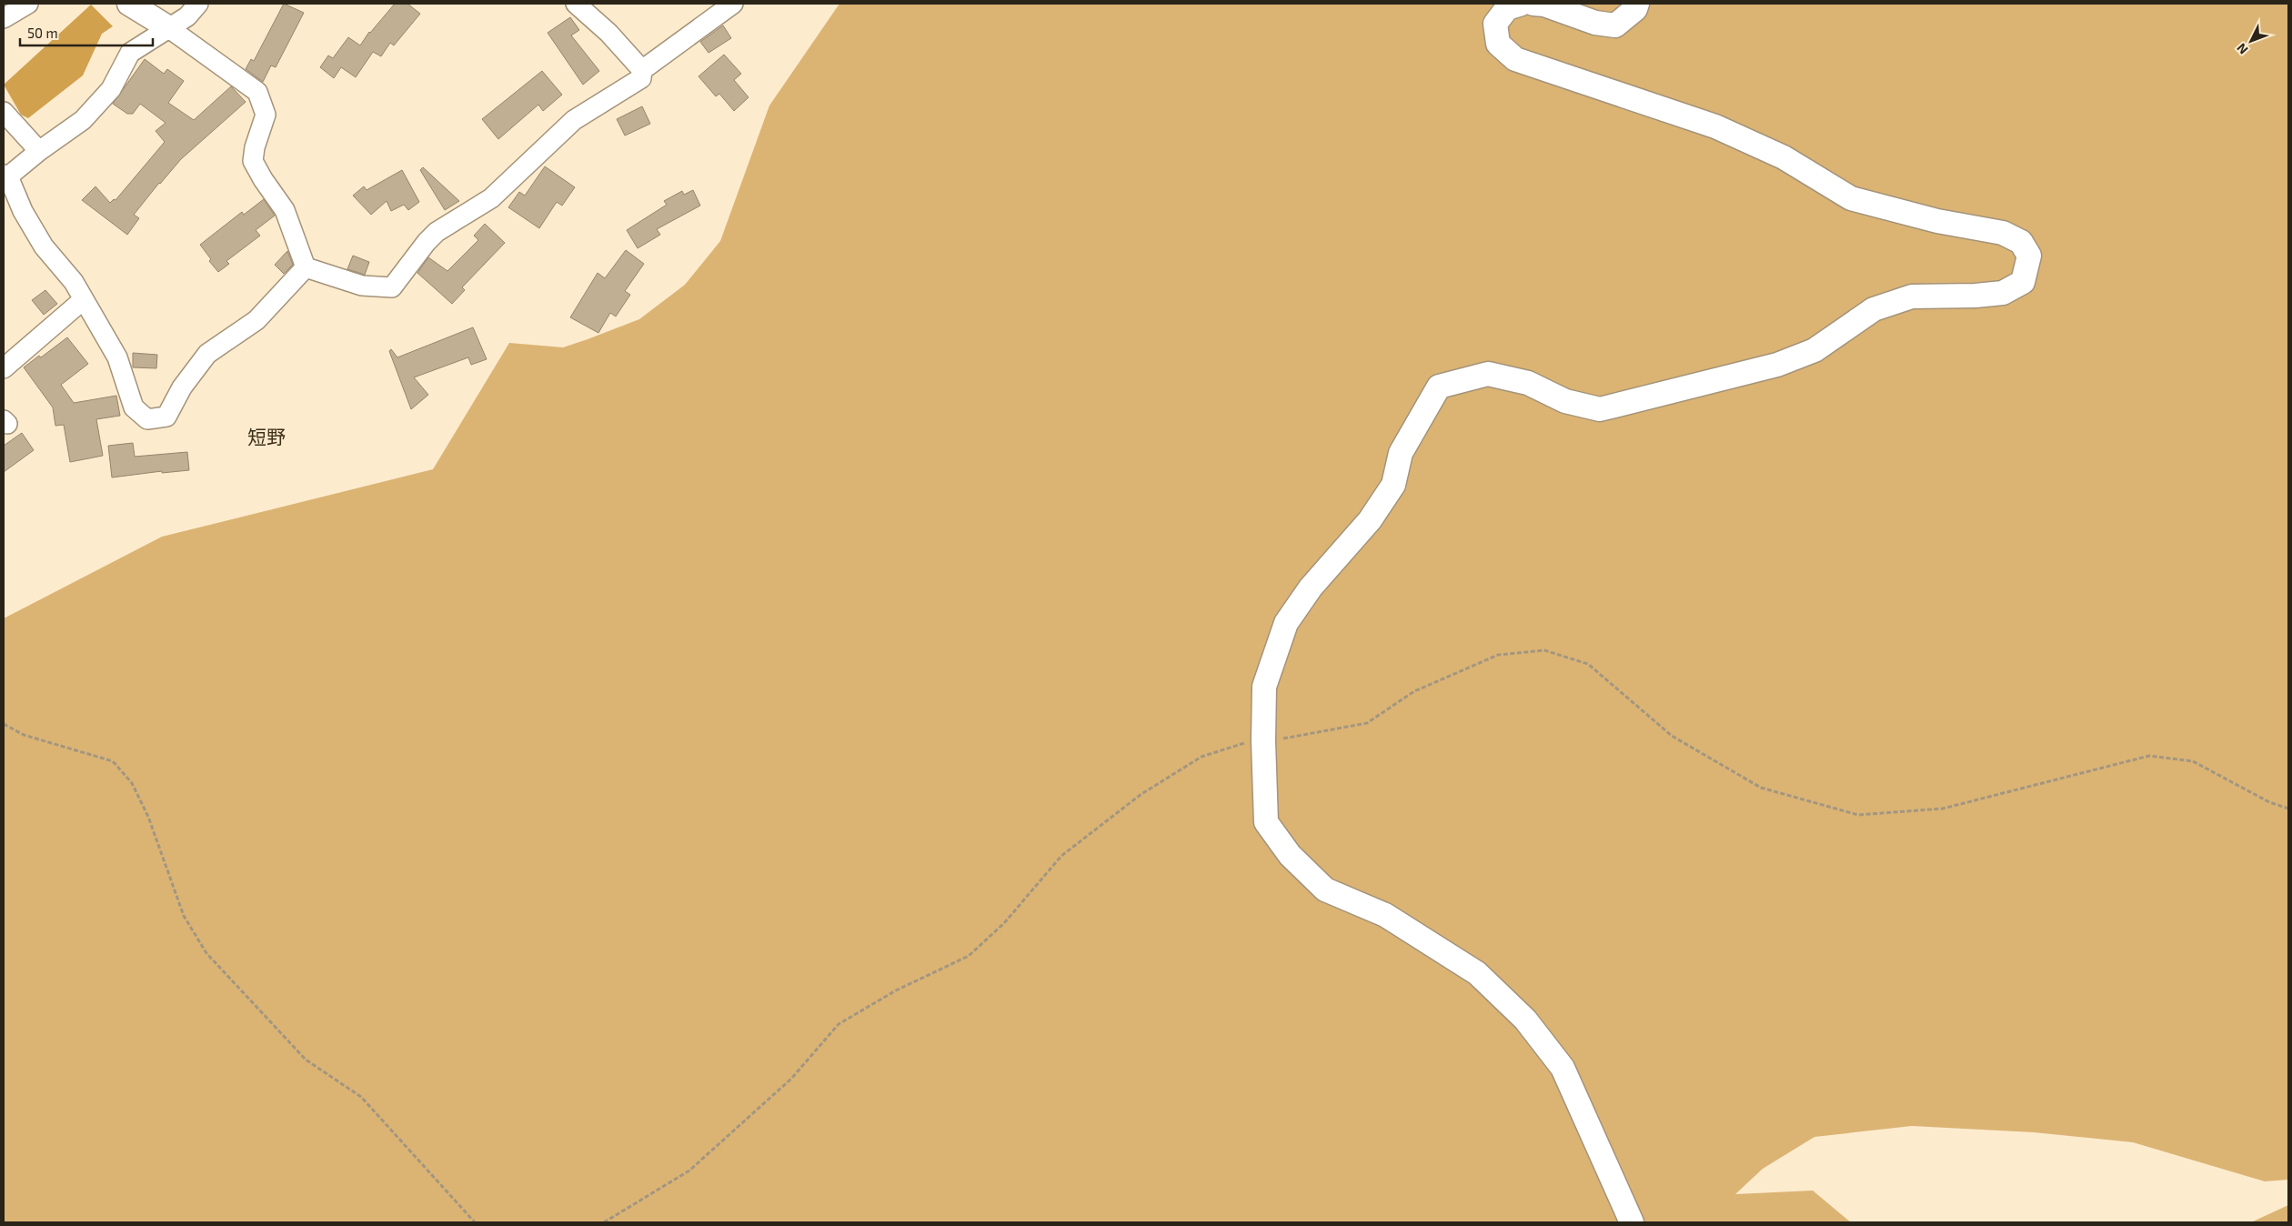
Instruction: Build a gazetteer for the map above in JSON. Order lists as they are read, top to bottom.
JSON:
{
  "districts": ["短野"],
  "scale_bar": "50 m",
  "north": "bottom left"
}
